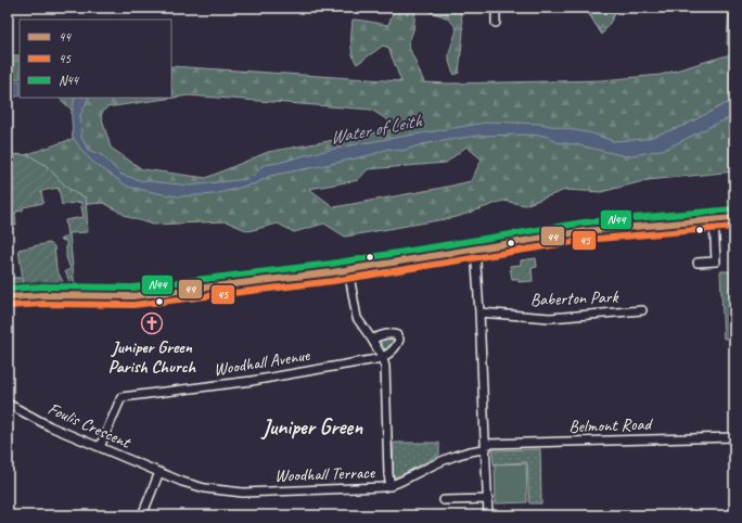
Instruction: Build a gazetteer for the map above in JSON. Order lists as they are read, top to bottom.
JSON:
{
  "streets": {
    "street": [
      "Baberton Park",
      "Woodhall Avenue",
      "Foulis Crescent",
      "Belmont Road",
      "Woodhall Terrace"
    ]
  },
  "crossings": [
    ["Woodhall Avenue", "Foulis Crescent"],
    ["Foulis Crescent", "Woodhall Terrace"],
    ["Belmont Road", "Woodhall Terrace"]
  ],
  "districts": ["Juniper Green"],
  "water": ["Water of Leith"],
  "places": {
    "church": ["Juniper Green Parish Church"]
  },
  "lines": ["transit line N44", "transit line 44", "transit line 45"],
  "legend": ["44", "45", "N44"]
}
